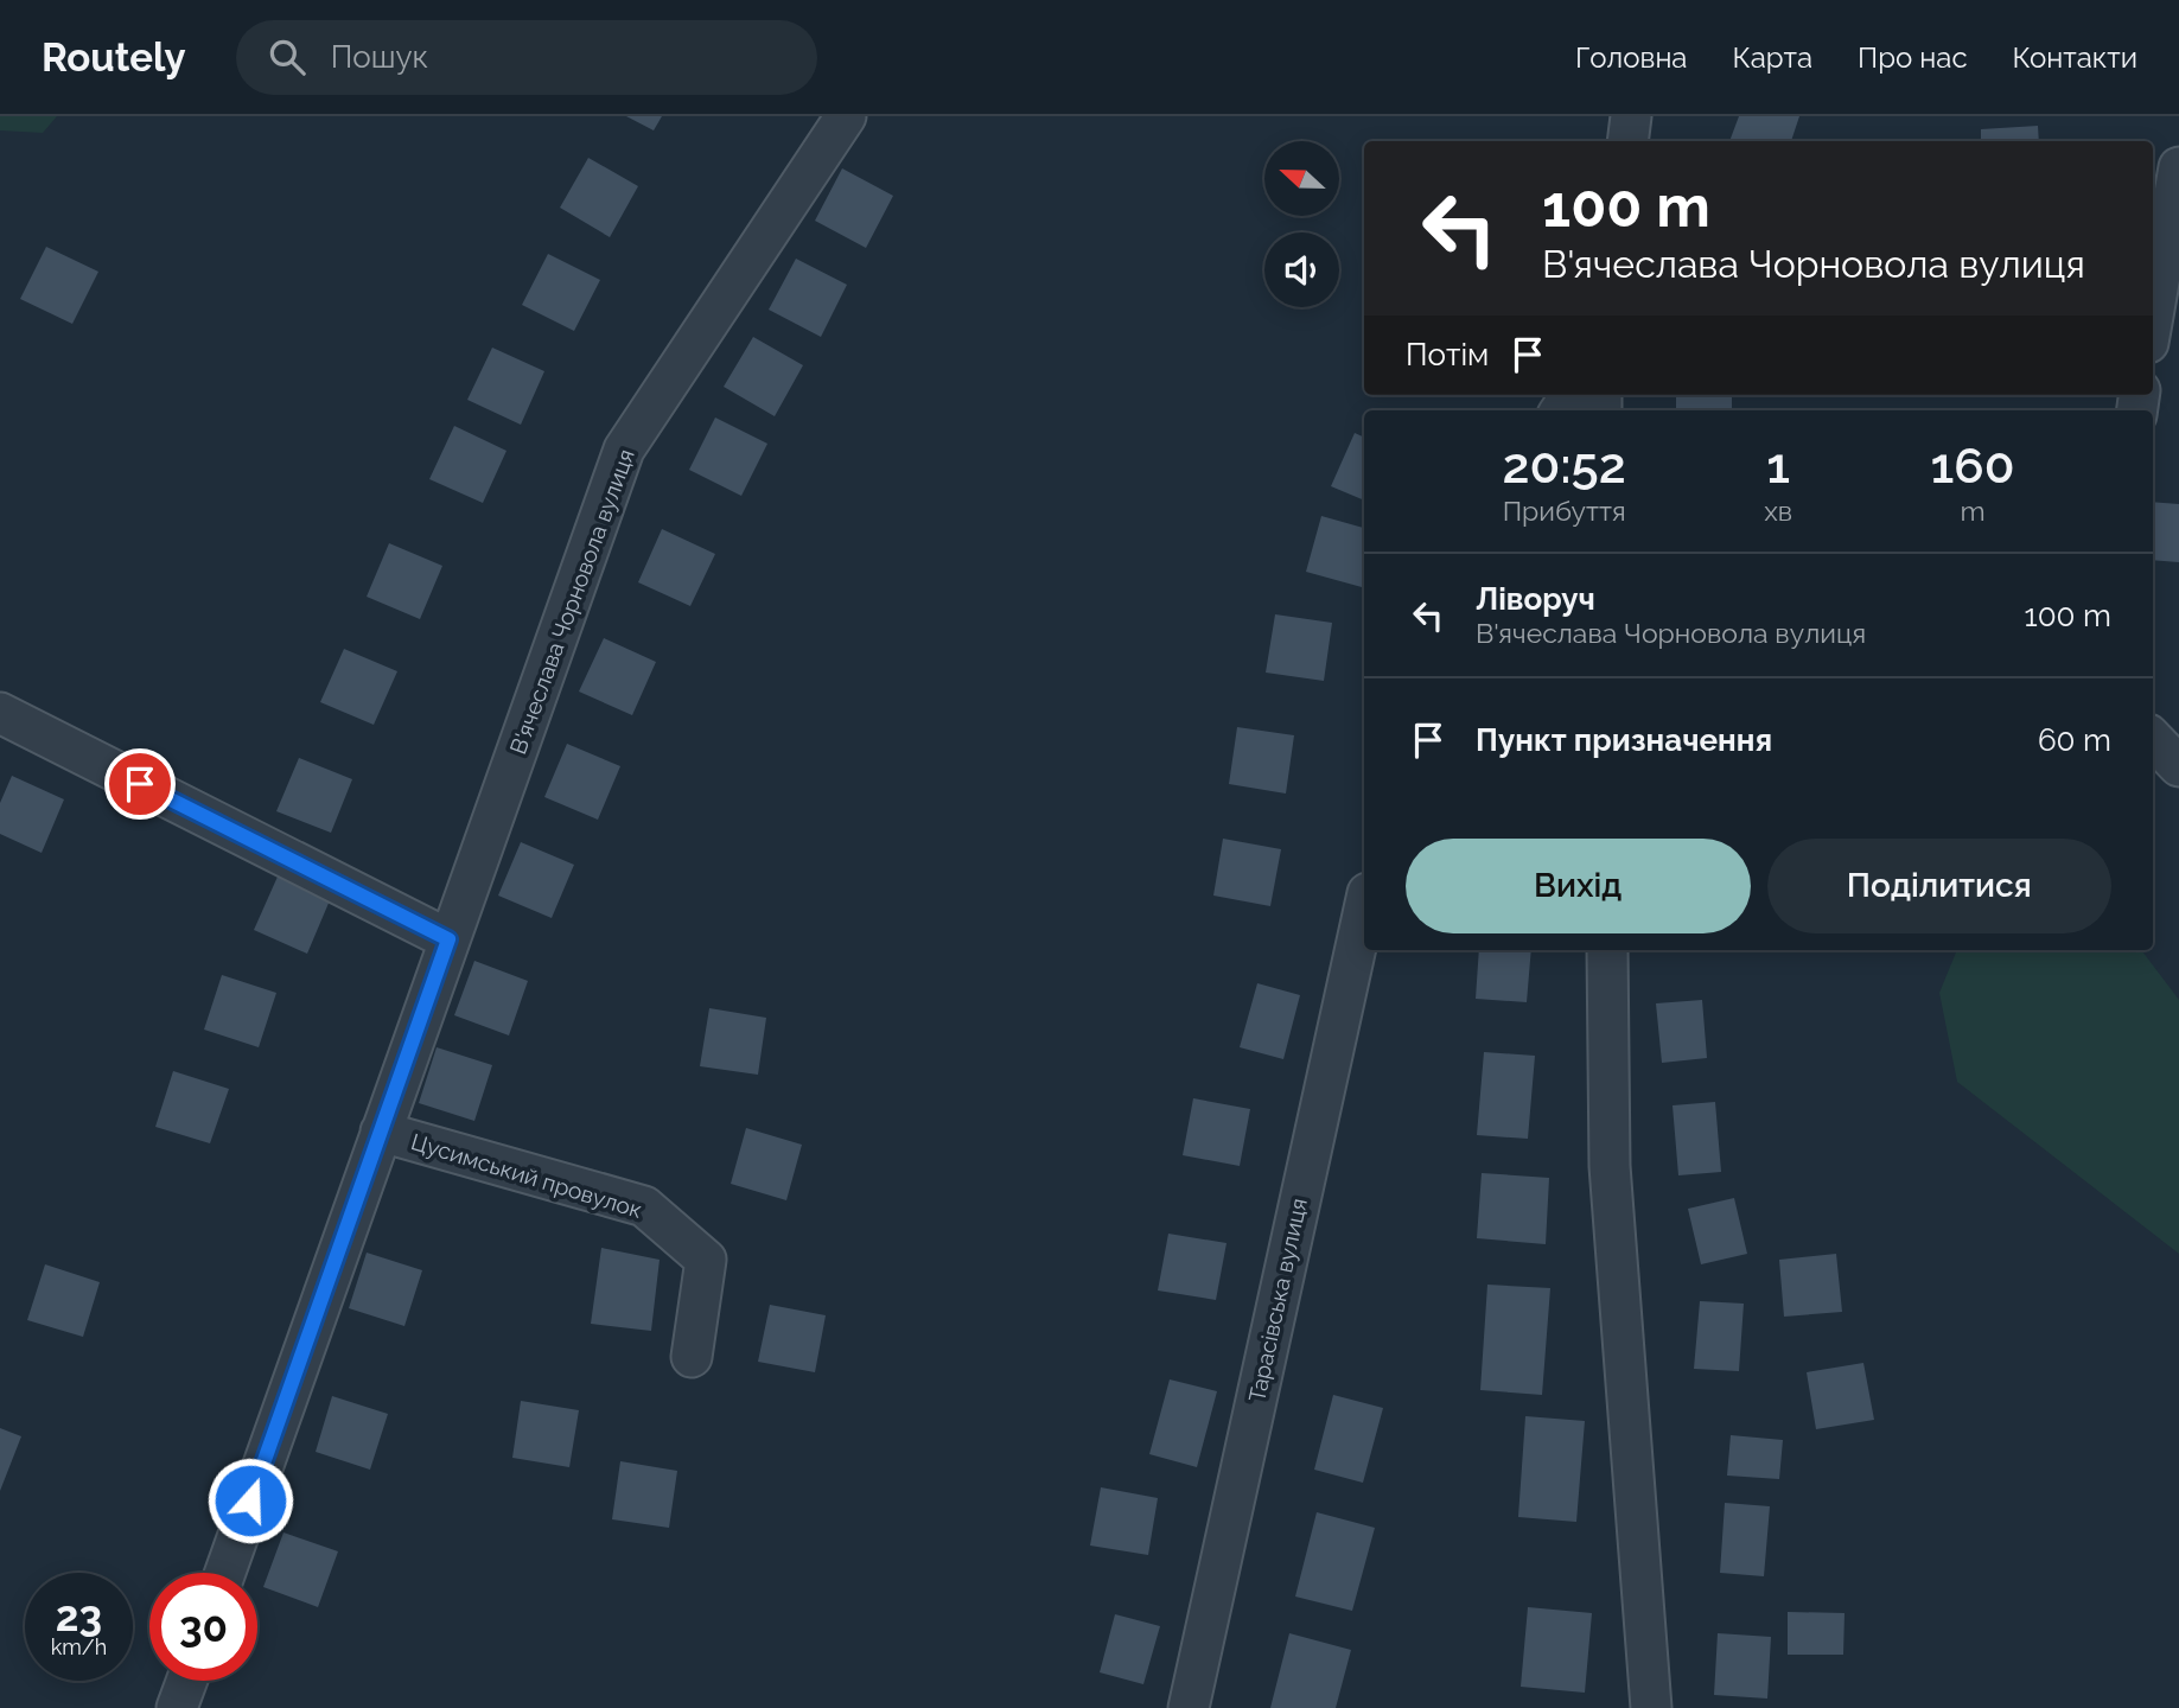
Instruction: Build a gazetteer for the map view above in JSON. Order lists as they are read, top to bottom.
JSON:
{
  "streets": {
    "street": ["В'ячеслава Чорновола вулиця", "Цусимський провулок", "Тарасівська вулиця"]
  },
  "crossings": [
    ["В'ячеслава Чорновола вулиця", "Цусимський провулок"]
  ],
  "north": "left",
  "page": {
    "header": "Routely",
    "search": "Пошук",
    "nav": [
      "Головна",
      "Карта",
      "Про нас",
      "Контакти"
    ],
    "turn": ["100 m", "В'ячеслава Чорновола вулиця"],
    "then": "Потім",
    "eta": [
      "20:52",
      "Прибуття",
      "1",
      "хв",
      "160",
      "m"
    ],
    "list": [
      {
        "name": "Ліворуч",
        "note": "В'ячеслава Чорновола вулиця",
        "value": "100 m"
      },
      {
        "name": "Пункт призначення",
        "value": "60 m"
      }
    ],
    "buttons": ["Вихід", "Поділитися"],
    "speed": "23 km/h",
    "limit": "30"
  }
}
